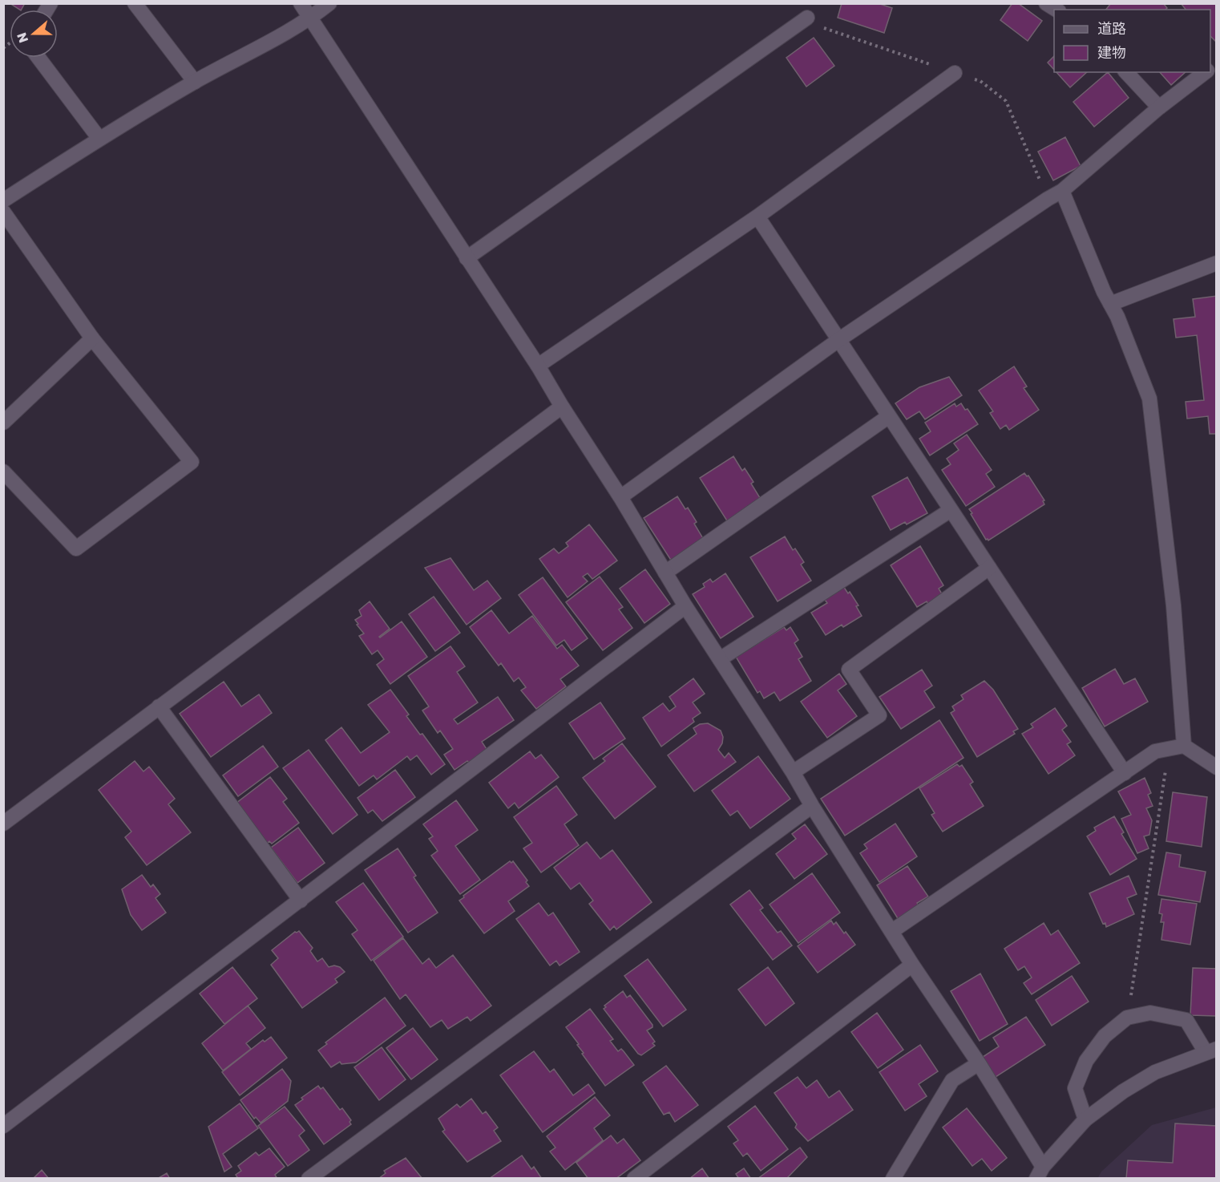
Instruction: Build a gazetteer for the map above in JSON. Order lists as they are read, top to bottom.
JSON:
{
  "legend": ["道路", "建物"],
  "north": "left"
}
